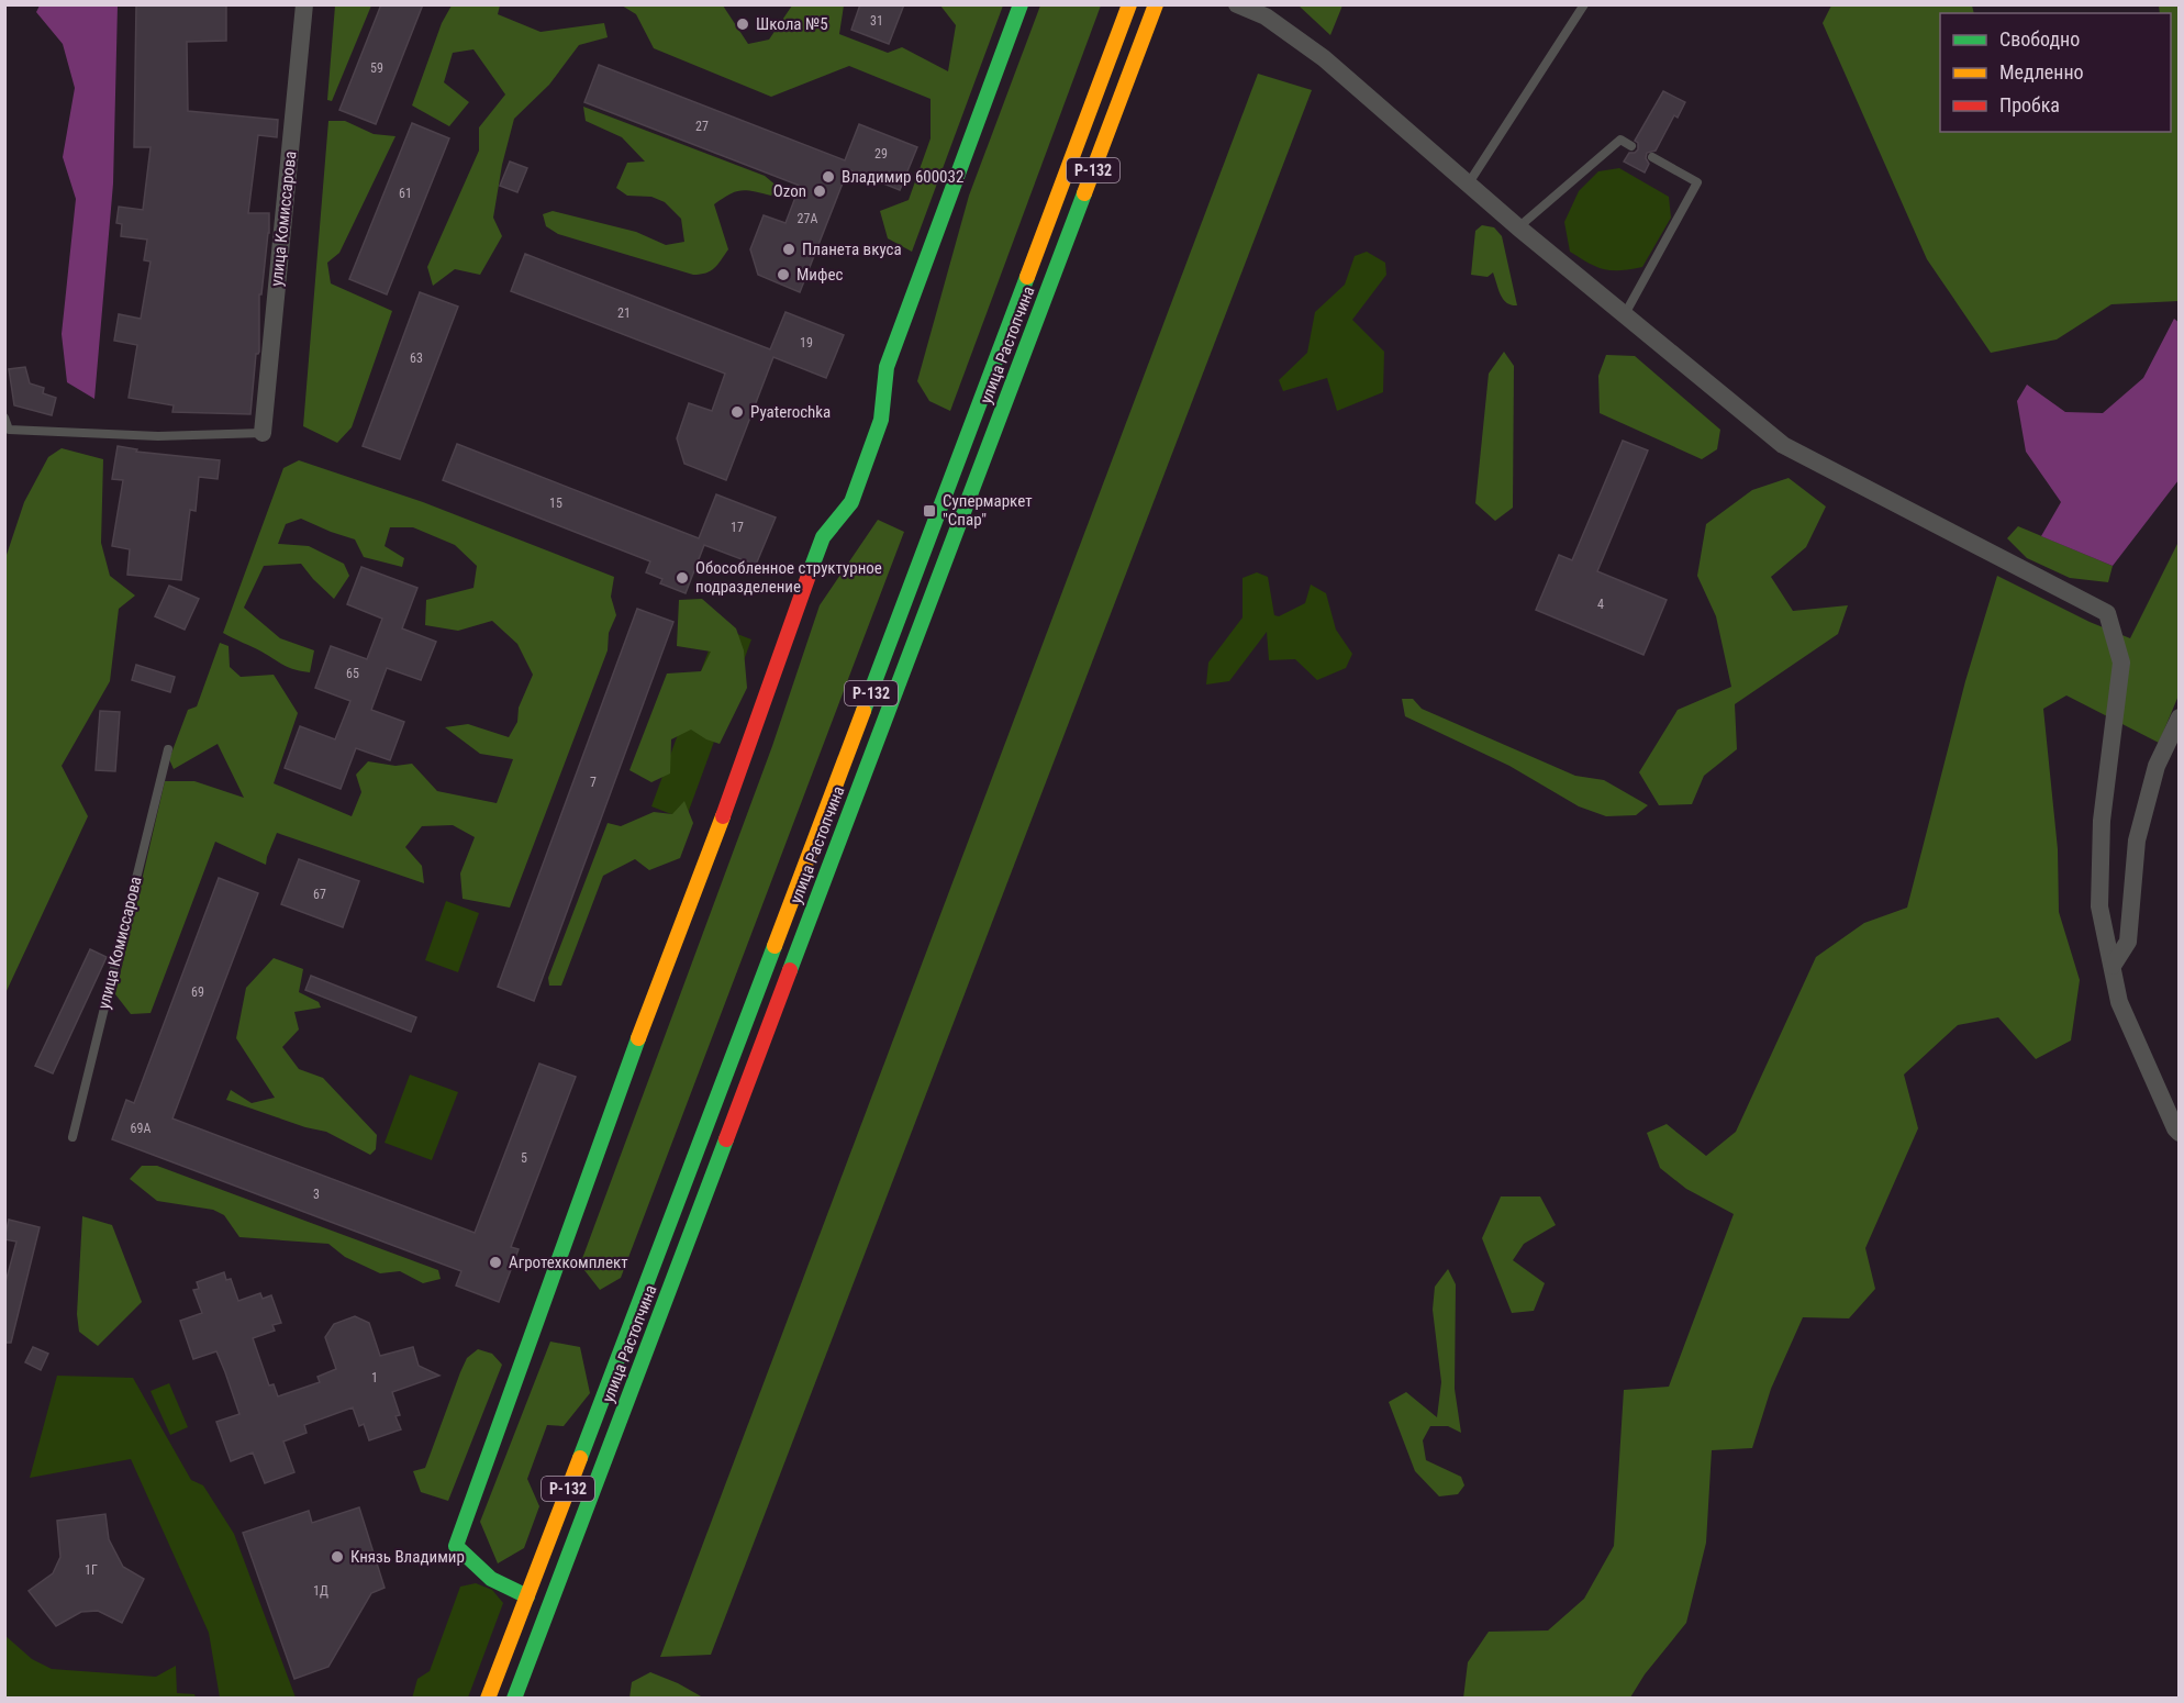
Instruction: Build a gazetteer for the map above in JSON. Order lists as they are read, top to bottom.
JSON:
{
  "streets": {
    "main road": ["Р-132", "улица Растопчина"],
    "street": ["улица Комиссарова"]
  },
  "places": {
    "other": [
      "Школа №5",
      "Владимир 600032",
      "Ozon",
      "Планета вкуса",
      "Мифес",
      "Pyaterochka",
      "Обособленное структурное подразделение",
      "Агротехкомплект",
      "Князь Владимир"
    ],
    "transit": ["Супермаркет \"Спар\""]
  },
  "house_numbers": [
    "31",
    "59",
    "27",
    "29",
    "61",
    "27А",
    "21",
    "19",
    "63",
    "15",
    "17",
    "4",
    "65",
    "7",
    "67",
    "69",
    "69А",
    "5",
    "3",
    "1",
    "1Г",
    "1Д"
  ],
  "legend": ["Свободно", "Медленно", "Пробка"]
}
